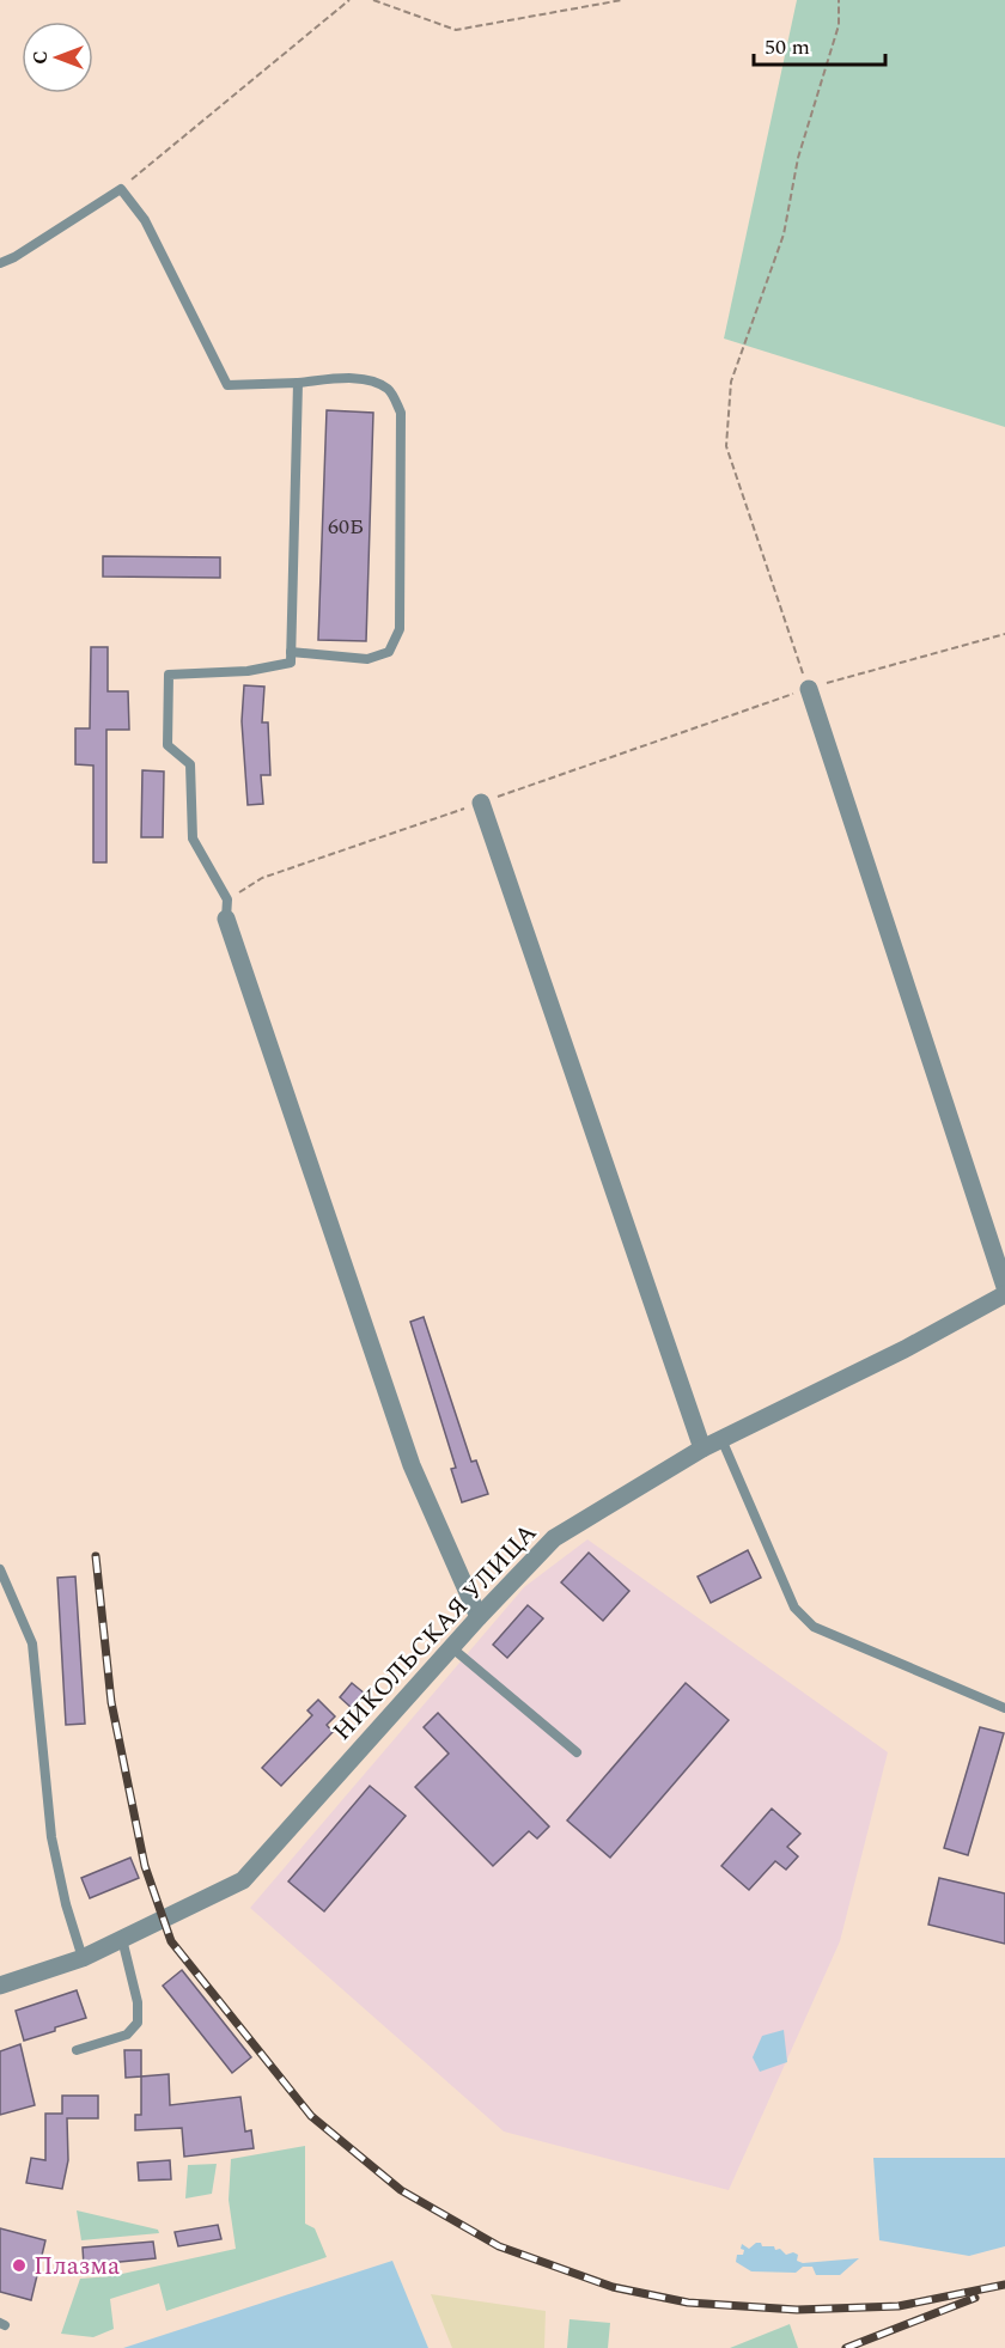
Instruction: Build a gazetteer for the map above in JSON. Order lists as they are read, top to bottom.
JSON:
{
  "streets": {
    "street": ["НИКОЛЬСКАЯ УЛИЦА"]
  },
  "places": ["Плазма"],
  "house_numbers": ["60Б"],
  "scale_bar": "50 m",
  "north": "left"
}
